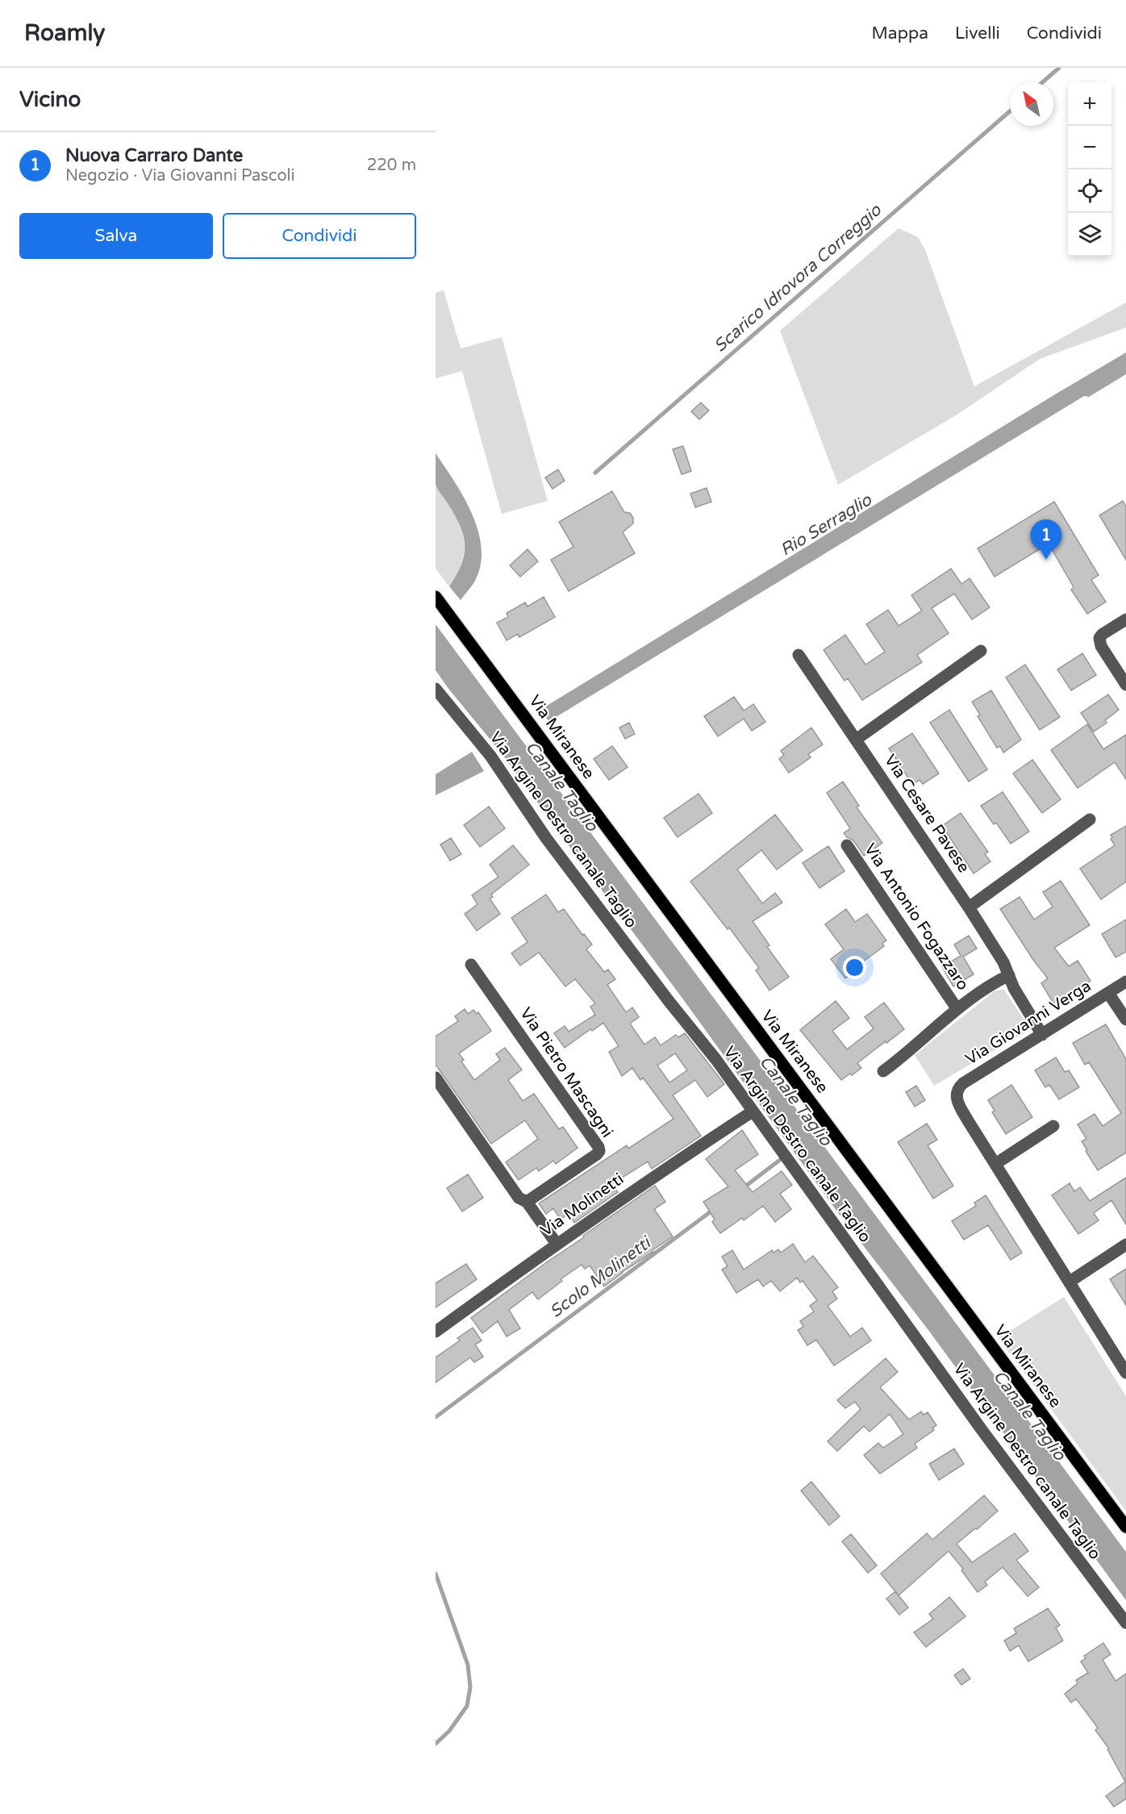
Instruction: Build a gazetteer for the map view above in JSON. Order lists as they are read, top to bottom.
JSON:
{
  "streets": {
    "main road": ["Via Miranese"],
    "street": [
      "Via Cesare Pavese",
      "Via Argine Destro canale Taglio",
      "Via Antonio Fogazzaro",
      "Via Giovanni Verga",
      "Via Pietro Mascagni",
      "Via Molinetti"
    ]
  },
  "crossings": [
    ["Via Cesare Pavese", "Via Antonio Fogazzaro"],
    ["Via Cesare Pavese", "Via Giovanni Verga"],
    ["Via Argine Destro canale Taglio", "Via Molinetti"]
  ],
  "water": [
    "Scarico Idrovora Correggio",
    "Rio Serraglio",
    "Canale Taglio",
    "Scolo Molinetti"
  ],
  "north": "top left",
  "page": {
    "header": "Roamly",
    "nav": ["Mappa", "Livelli", "Condividi"],
    "heading": "Vicino",
    "map_buttons": ["+", "−"],
    "list": [
      {
        "mark": "1",
        "name": "Nuova Carraro Dante",
        "note": "Negozio · Via Giovanni Pascoli",
        "value": "220 m"
      }
    ],
    "buttons": ["Salva", "Condividi"],
    "pins": "1"
  }
}
